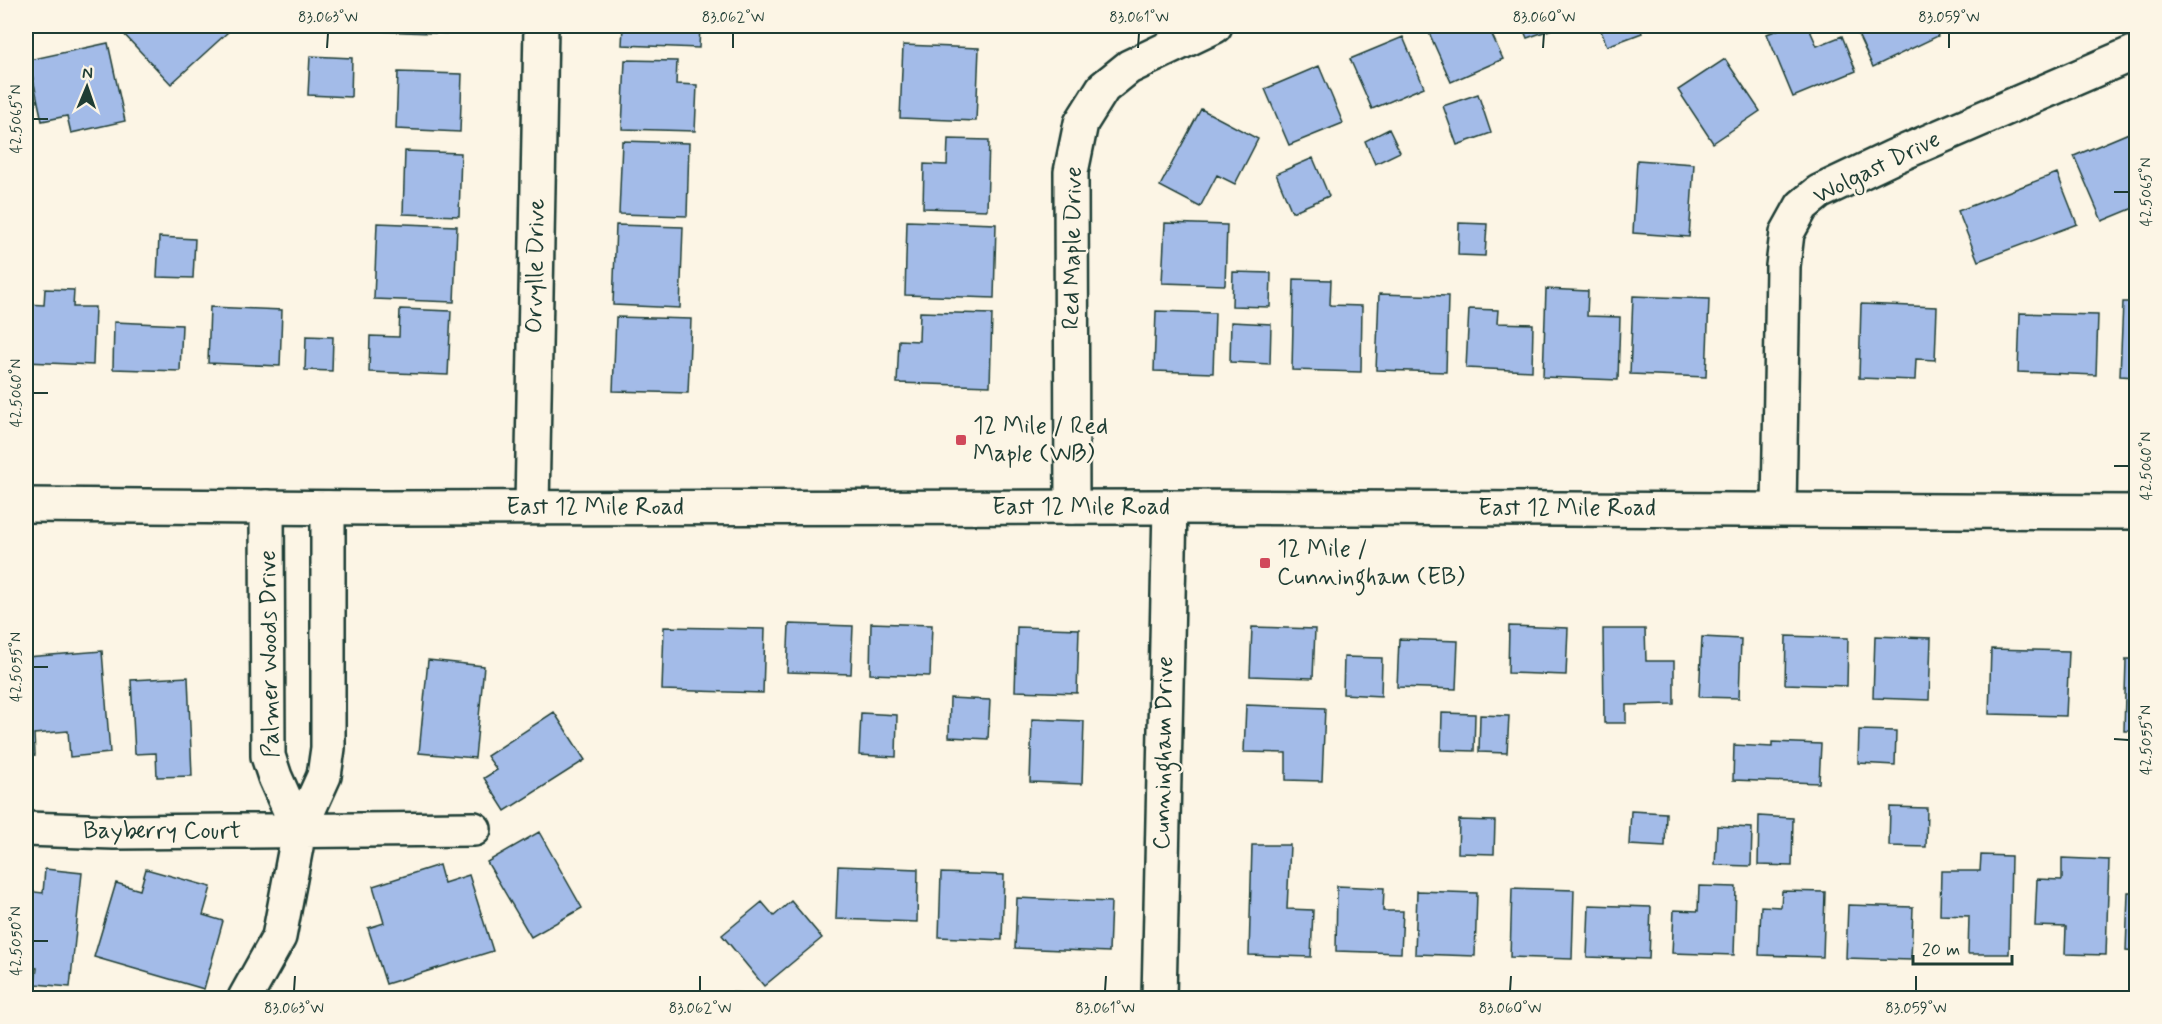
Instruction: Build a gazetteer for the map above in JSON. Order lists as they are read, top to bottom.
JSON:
{
  "streets": {
    "street": [
      "Wolgast Drive",
      "Red Maple Drive",
      "Orvylle Drive",
      "East 12 Mile Road",
      "Palmer Woods Drive",
      "Cunningham Drive",
      "Bayberry Court"
    ]
  },
  "crossings": [
    ["Wolgast Drive", "East 12 Mile Road"],
    ["Red Maple Drive", "East 12 Mile Road"],
    ["Orvylle Drive", "East 12 Mile Road"],
    ["East 12 Mile Road", "Palmer Woods Drive"],
    ["East 12 Mile Road", "Cunningham Drive"],
    ["Palmer Woods Drive", "Bayberry Court"]
  ],
  "places": {
    "transit": ["12 Mile / Red Maple (WB)", "12 Mile / Cunningham (EB)"]
  },
  "scale_bar": "20 m",
  "north": "top",
  "coordinates": [
    "83.063°W",
    "83.062°W",
    "83.061°W",
    "83.060°W",
    "83.059°W",
    "42.5065°N",
    "42.5060°N",
    "42.5055°N",
    "42.5050°N"
  ]
}
